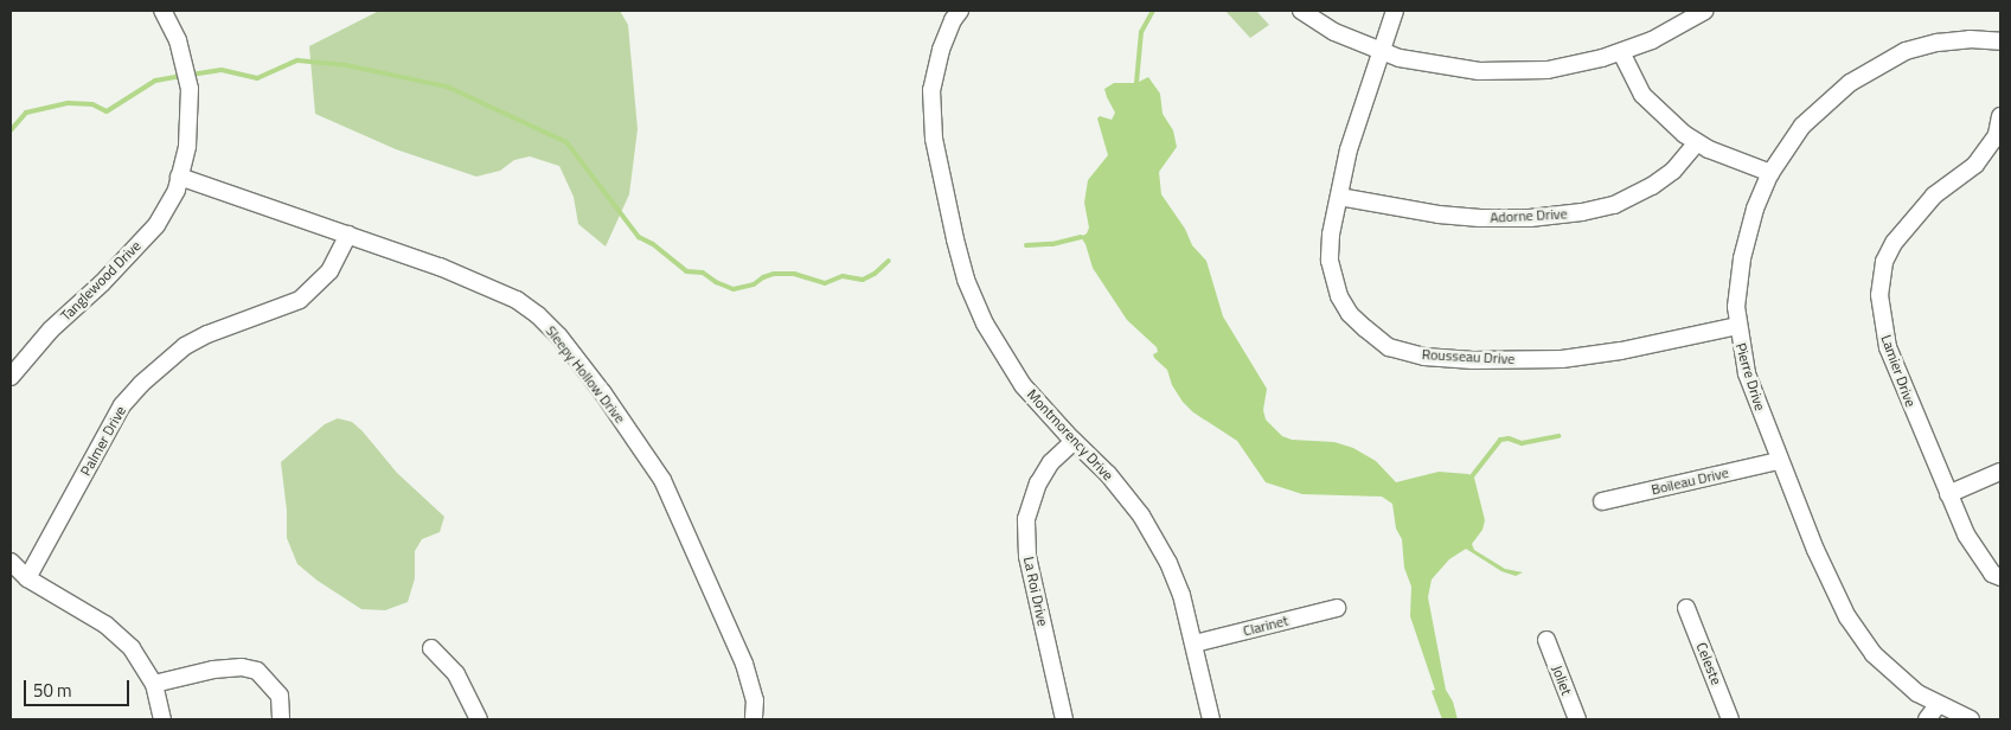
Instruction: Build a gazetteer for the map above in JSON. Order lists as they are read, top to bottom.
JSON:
{
  "streets": {
    "street": [
      "Adorne Drive",
      "Tanglewood Drive",
      "Rousseau Drive",
      "Lamier Drive",
      "Sleepy Hollow Drive",
      "Pierre Drive",
      "Montmorency Drive",
      "Palmer Drive",
      "Boileau Drive",
      "La Roi Drive",
      "Clarinet",
      "Celeste",
      "Joliet"
    ]
  },
  "crossings": [
    ["Adorne Drive", "Rousseau Drive"],
    ["Tanglewood Drive", "Sleepy Hollow Drive"],
    ["Rousseau Drive", "Pierre Drive"],
    ["Sleepy Hollow Drive", "Palmer Drive"],
    ["Pierre Drive", "Boileau Drive"],
    ["Montmorency Drive", "La Roi Drive"],
    ["Montmorency Drive", "Clarinet"]
  ],
  "scale_bar": "50 m"
}
